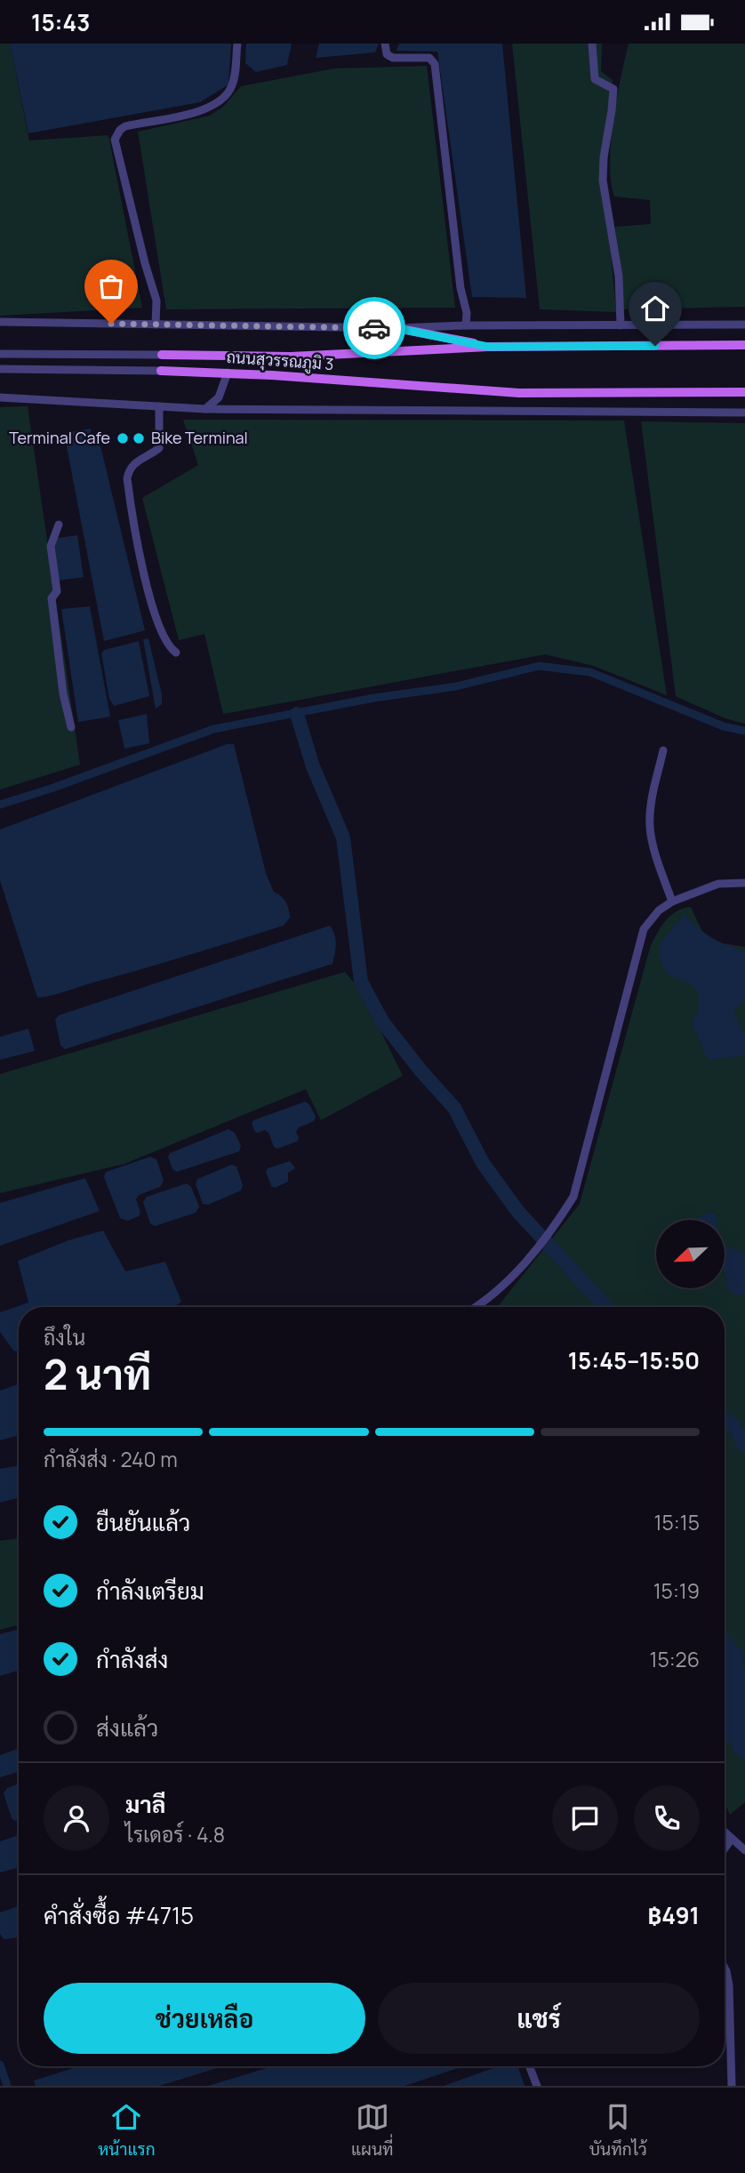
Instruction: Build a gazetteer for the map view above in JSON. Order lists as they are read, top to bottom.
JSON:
{
  "streets": {
    "main road": ["ถนนสุวรรณภูมิ 3"]
  },
  "places": ["Terminal Cafe", "Bike Terminal"],
  "north": "bottom left",
  "page": {
    "status": "15:43",
    "heading": ["2 นาที", "ถึงใน", "15:45–15:50"],
    "panel": [
      "มาลี",
      "ไรเดอร์ · 4.8",
      "คำสั่งซื้อ #4715",
      "฿491"
    ],
    "bar": "กำลังส่ง · 240 m",
    "list": [
      ["ยืนยันแล้ว", "15:15"],
      ["กำลังเตรียม", "15:19"],
      ["กำลังส่ง", "15:26"],
      "ส่งแล้ว"
    ],
    "buttons": ["ช่วยเหลือ", "แชร์"],
    "tabs": ["หน้าแรก", "แผนที่", "บันทึกไว้"]
  }
}
